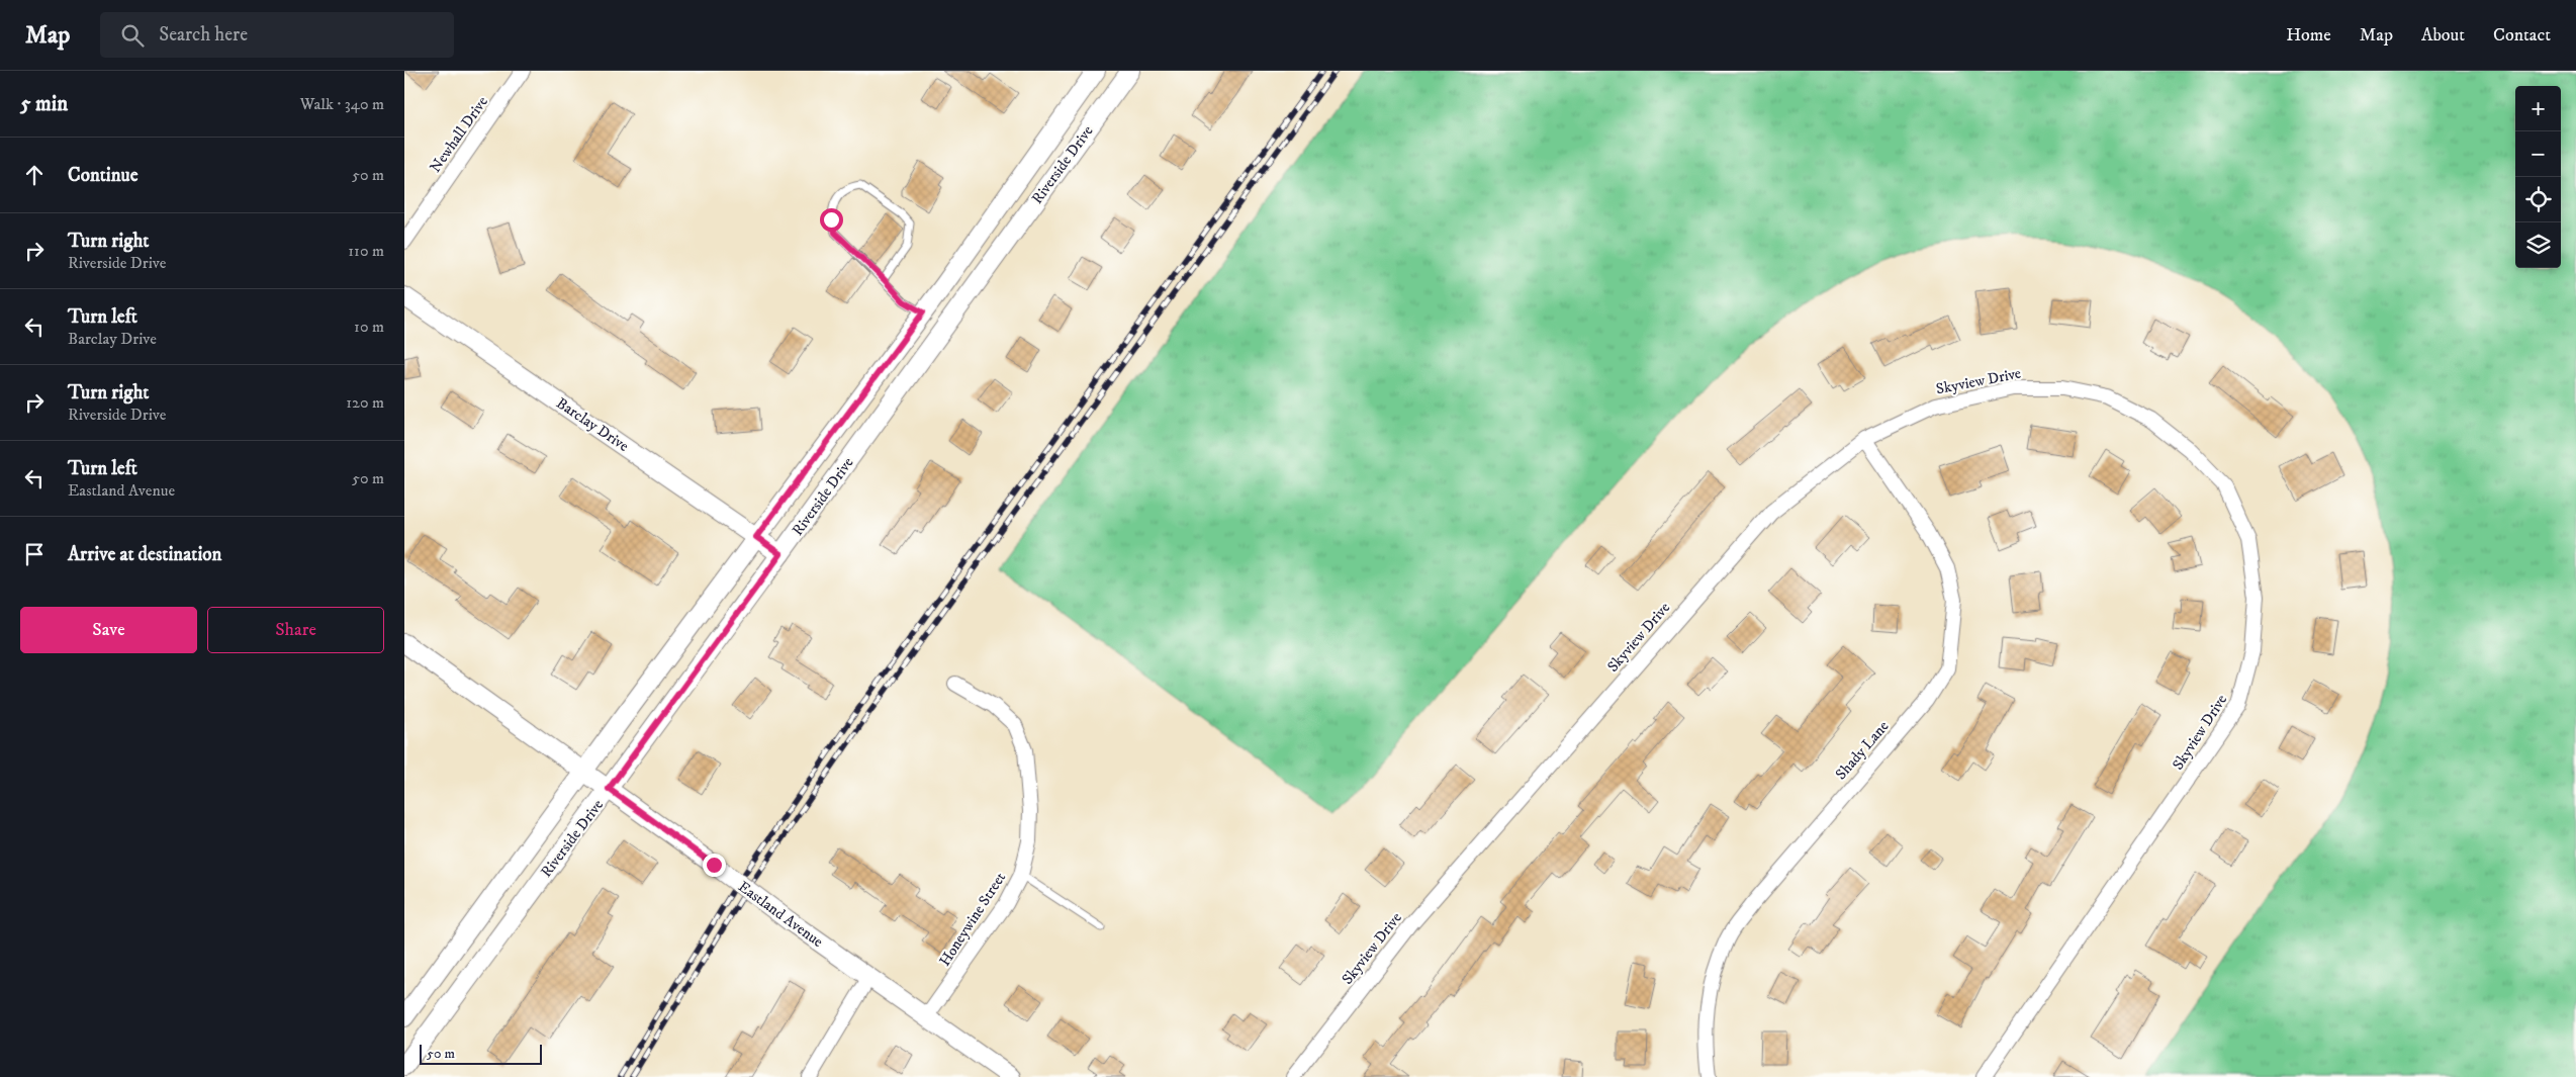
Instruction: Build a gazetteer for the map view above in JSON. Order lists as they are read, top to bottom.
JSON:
{
  "streets": {
    "street": [
      "Newhall Drive",
      "Riverside Drive",
      "Skyview Drive",
      "Barclay Drive",
      "Shady Lane",
      "Eastland Avenue",
      "Honeywine Street"
    ]
  },
  "crossings": [
    ["Riverside Drive", "Barclay Drive"],
    ["Riverside Drive", "Eastland Avenue"],
    ["Skyview Drive", "Shady Lane"],
    ["Eastland Avenue", "Honeywine Street"]
  ],
  "scale_bar": "50 m",
  "page": {
    "header": "Map",
    "search": "Search here",
    "nav": [
      "Home",
      "Map",
      "About",
      "Contact"
    ],
    "heading": ["5 min", "Walk · 340 m"],
    "map_buttons": ["+", "−"],
    "list": [
      ["Continue", "50 m"],
      ["Turn right", "Riverside Drive", "110 m"],
      ["Turn left", "Barclay Drive", "10 m"],
      ["Turn right", "Riverside Drive", "120 m"],
      ["Turn left", "Eastland Avenue", "50 m"],
      "Arrive at destination"
    ],
    "buttons": ["Save", "Share"],
    "scale": "50 m"
  }
}
